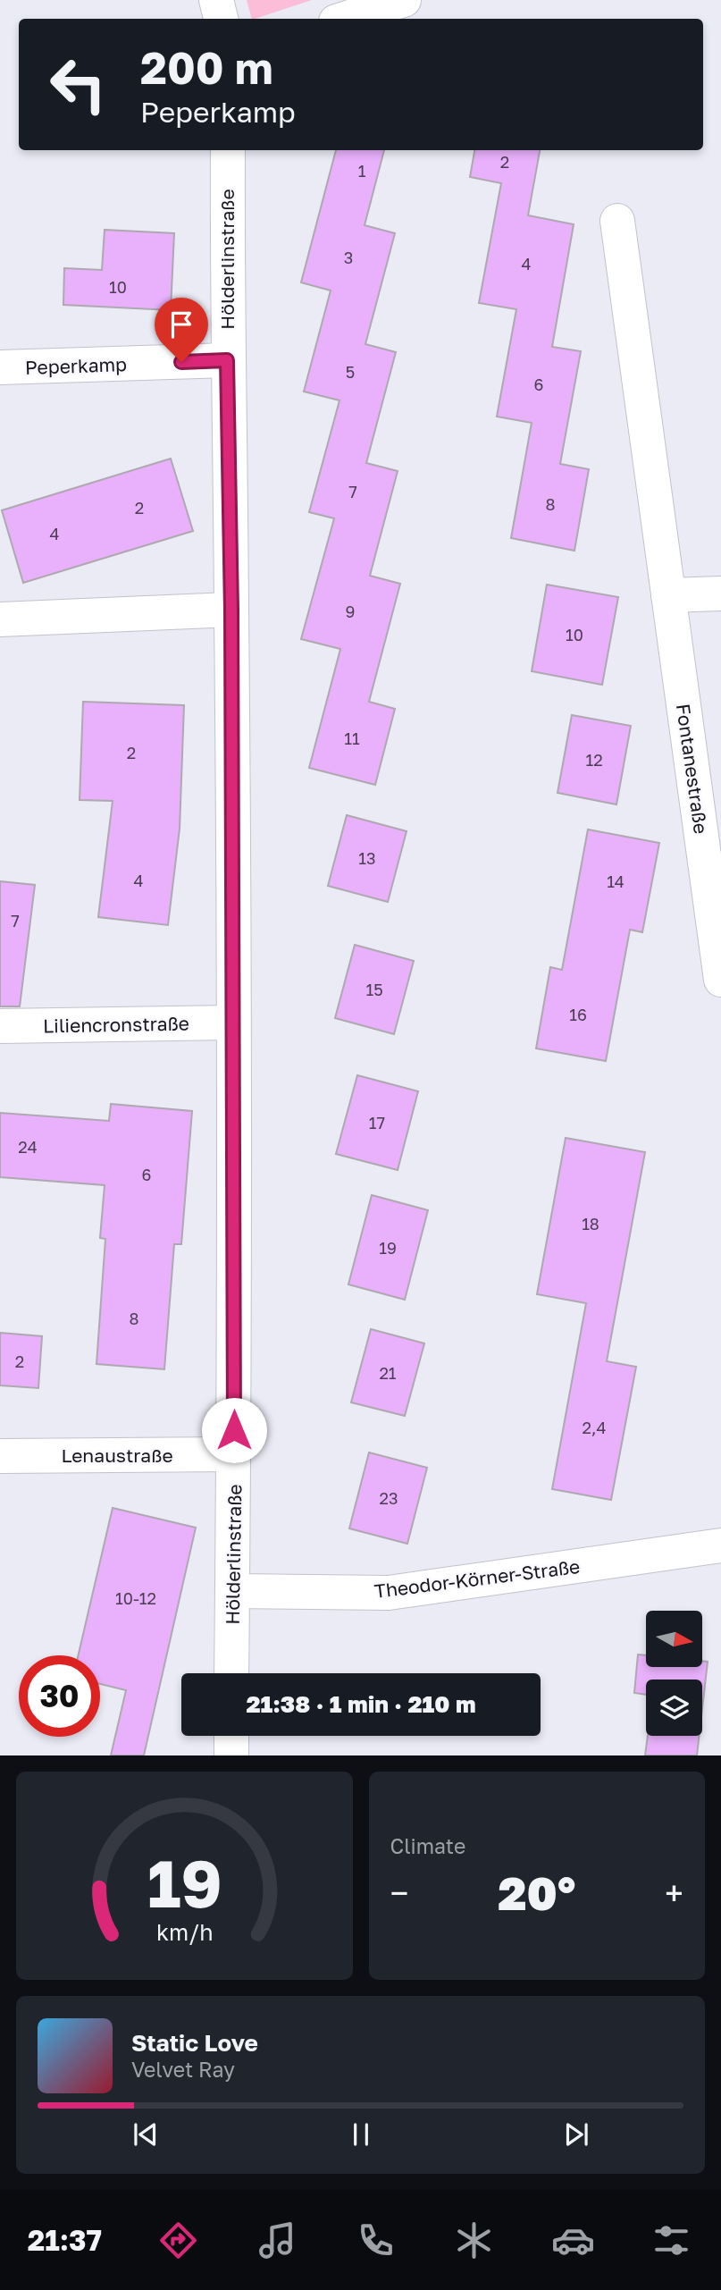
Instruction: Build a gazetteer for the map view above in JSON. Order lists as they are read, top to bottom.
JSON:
{
  "streets": {
    "street": [
      "Hölderlinstraße",
      "Peperkamp",
      "Fontanestraße",
      "Liliencronstraße",
      "Lenaustraße",
      "Theodor-Körner-Straße"
    ]
  },
  "crossings": [
    ["Hölderlinstraße", "Peperkamp"],
    ["Hölderlinstraße", "Liliencronstraße"],
    ["Hölderlinstraße", "Lenaustraße"],
    ["Hölderlinstraße", "Theodor-Körner-Straße"]
  ],
  "house_numbers": [
    "2",
    "1",
    "3",
    "4",
    "10",
    "5",
    "6",
    "7",
    "8",
    "2",
    "4",
    "9",
    "10",
    "11",
    "2",
    "12",
    "13",
    "4",
    "14",
    "7",
    "15",
    "16",
    "17",
    "24",
    "6",
    "18",
    "19",
    "8",
    "2",
    "21",
    "2,4",
    "23",
    "10-12"
  ],
  "north": "right",
  "page": {
    "turn": ["200 m", "Peperkamp"],
    "limit": "30",
    "trip": "21:38 · 1 min · 210 m",
    "tile": "Climate",
    "heat": ["−", "20°", "+"],
    "song": ["Static Love", "Velvet Ray"],
    "tabs": "21:37",
    "gauge": ["19", "km/h"]
  }
}
